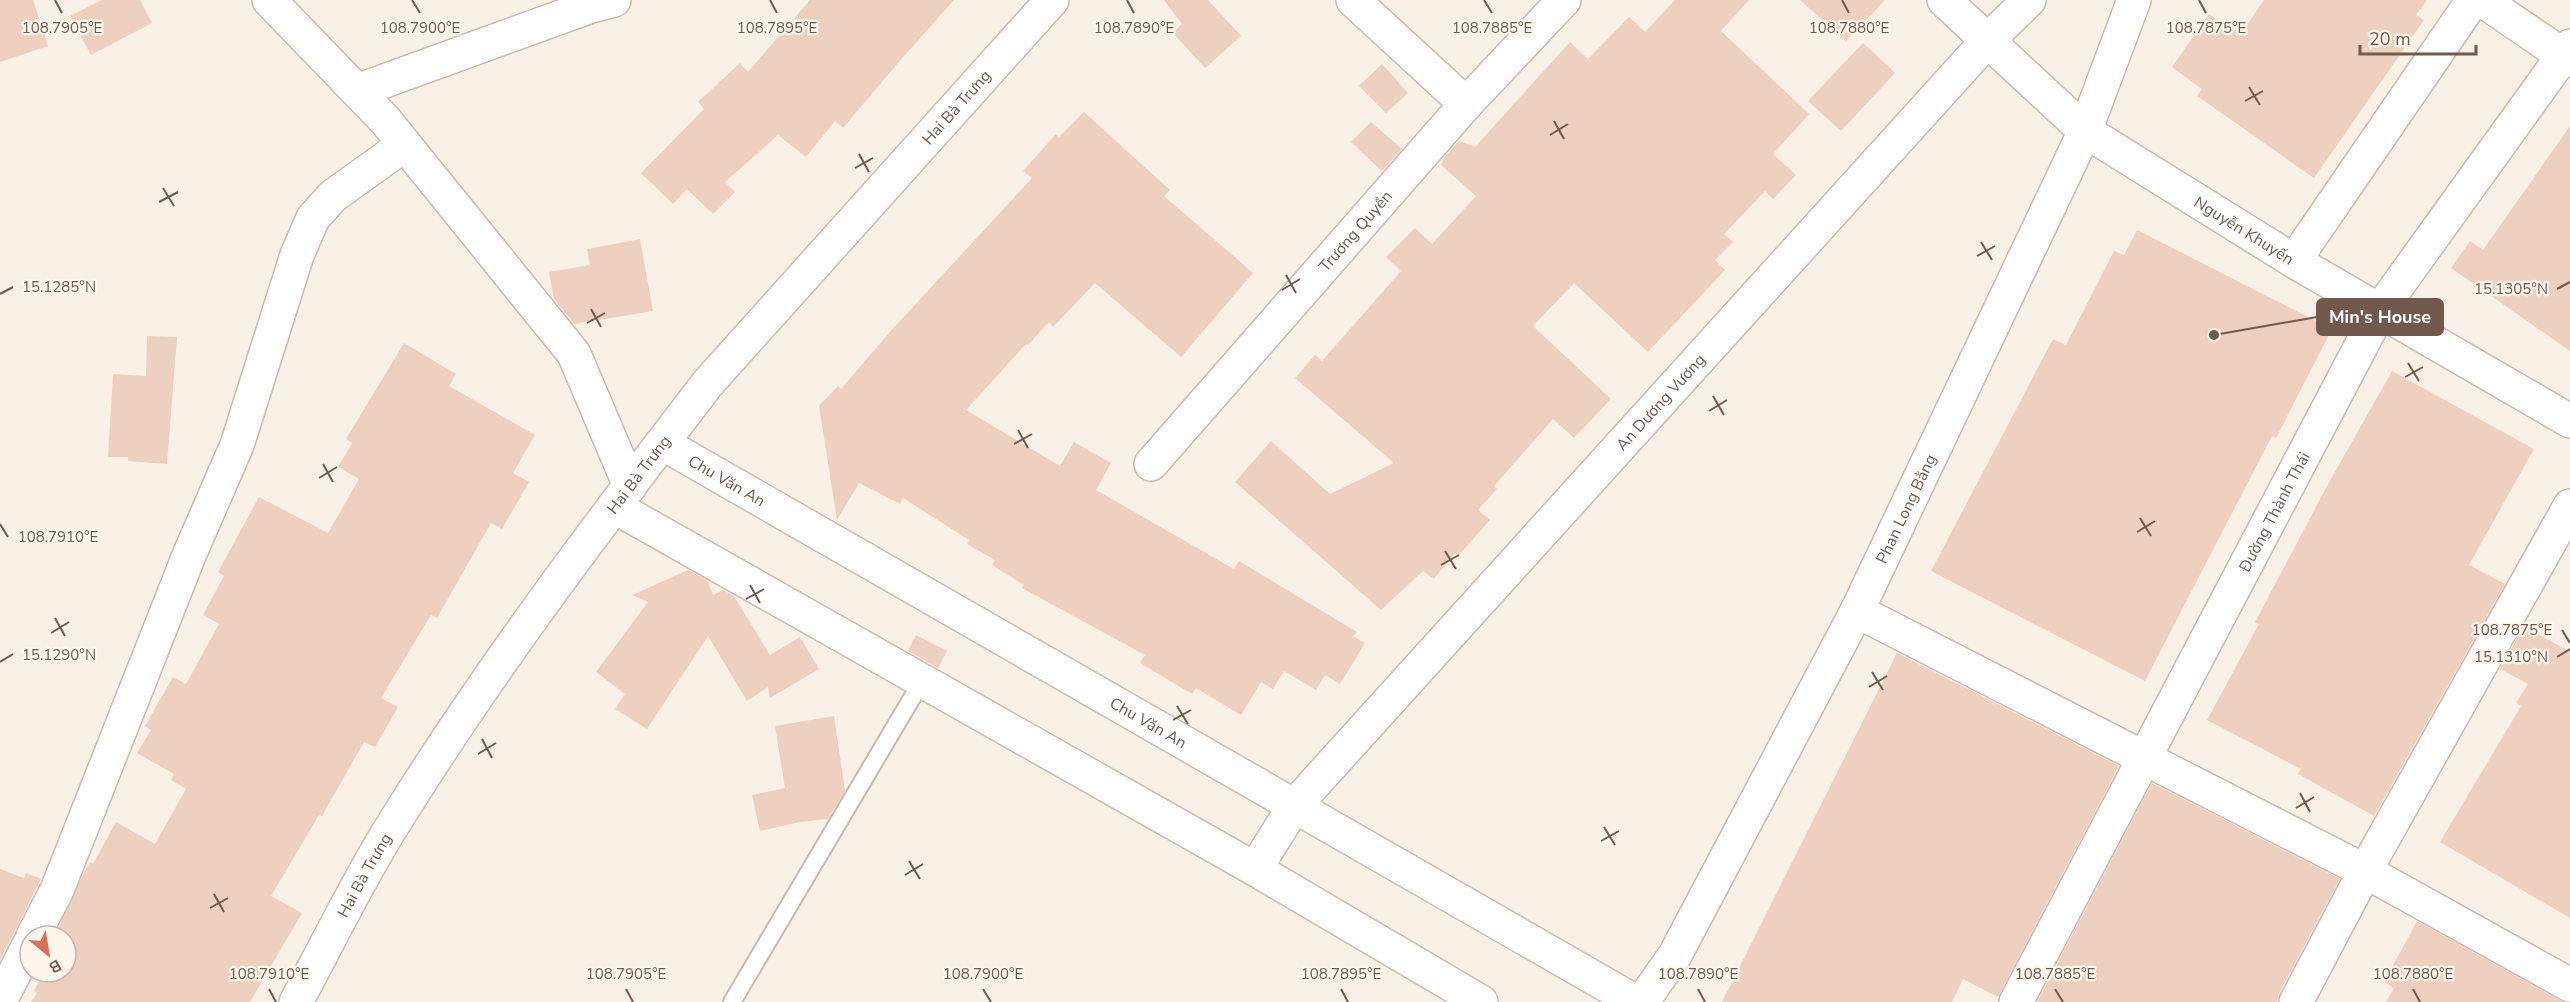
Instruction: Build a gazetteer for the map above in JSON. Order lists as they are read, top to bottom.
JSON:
{
  "streets": {
    "street": [
      "Hai Bà Trưng",
      "Nguyễn Khuyến",
      "Trương Quyền",
      "An Dương Vương",
      "Chu Văn An",
      "Phan Long Bằng",
      "Đường Thành Thái"
    ]
  },
  "crossings": [
    ["Hai Bà Trưng", "Chu Văn An"],
    ["Nguyễn Khuyến", "An Dương Vương"],
    ["Nguyễn Khuyến", "Phan Long Bằng"],
    ["Nguyễn Khuyến", "Đường Thành Thái"],
    ["An Dương Vương", "Chu Văn An"]
  ],
  "places": ["Min's House"],
  "scale_bar": "20 m",
  "north": "bottom right",
  "coordinates": [
    "108.7880°E",
    "108.7905°E",
    "108.7900°E",
    "108.7895°E",
    "108.7890°E",
    "108.7885°E",
    "108.7875°E",
    "15.1285°N",
    "15.1305°N",
    "108.7910°E",
    "15.1290°N",
    "15.1310°N"
  ]
}
